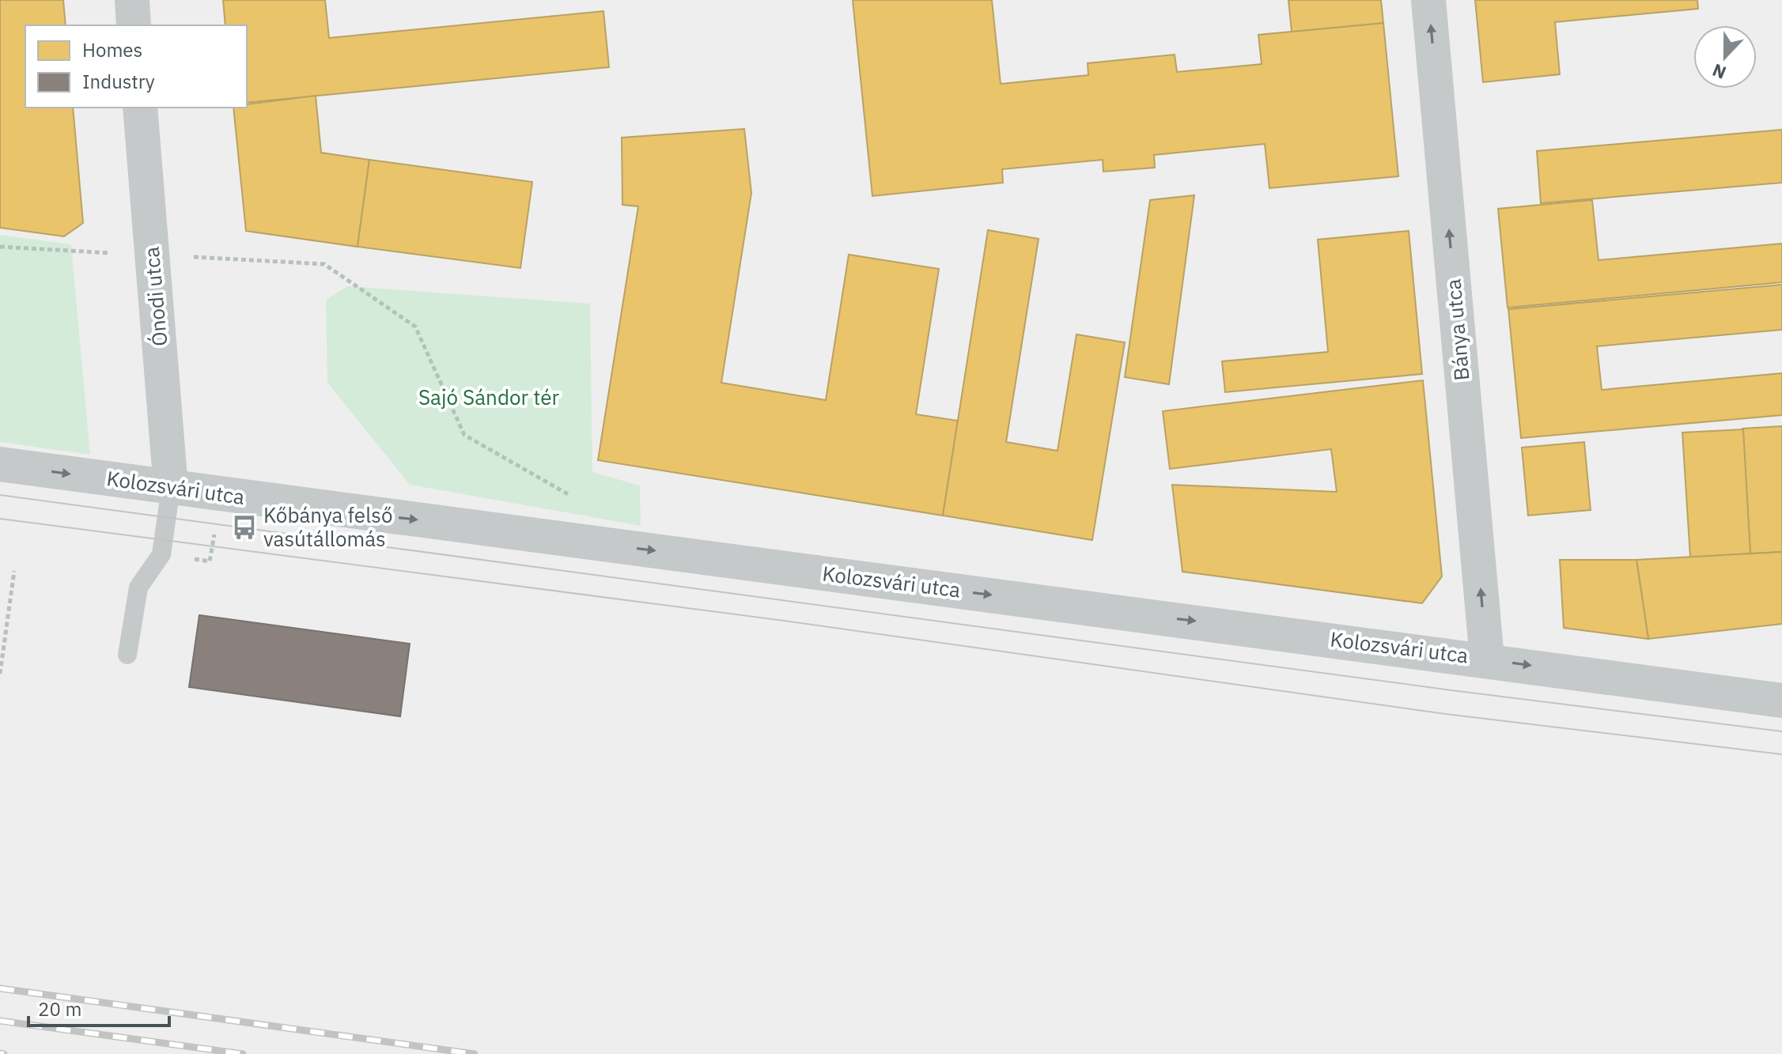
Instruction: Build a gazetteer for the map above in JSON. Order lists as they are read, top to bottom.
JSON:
{
  "streets": {
    "street": ["Ónodi utca", "Bánya utca", "Kolozsvári utca"]
  },
  "crossings": [
    ["Ónodi utca", "Kolozsvári utca"],
    ["Bánya utca", "Kolozsvári utca"]
  ],
  "one_way": ["Bánya utca", "Kolozsvári utca"],
  "parks": ["Sajó Sándor tér"],
  "places": {
    "bus stop": ["Kőbánya felső vasútállomás"]
  },
  "legend": ["Homes", "Industry"],
  "scale_bar": "20 m",
  "north": "bottom"
}
